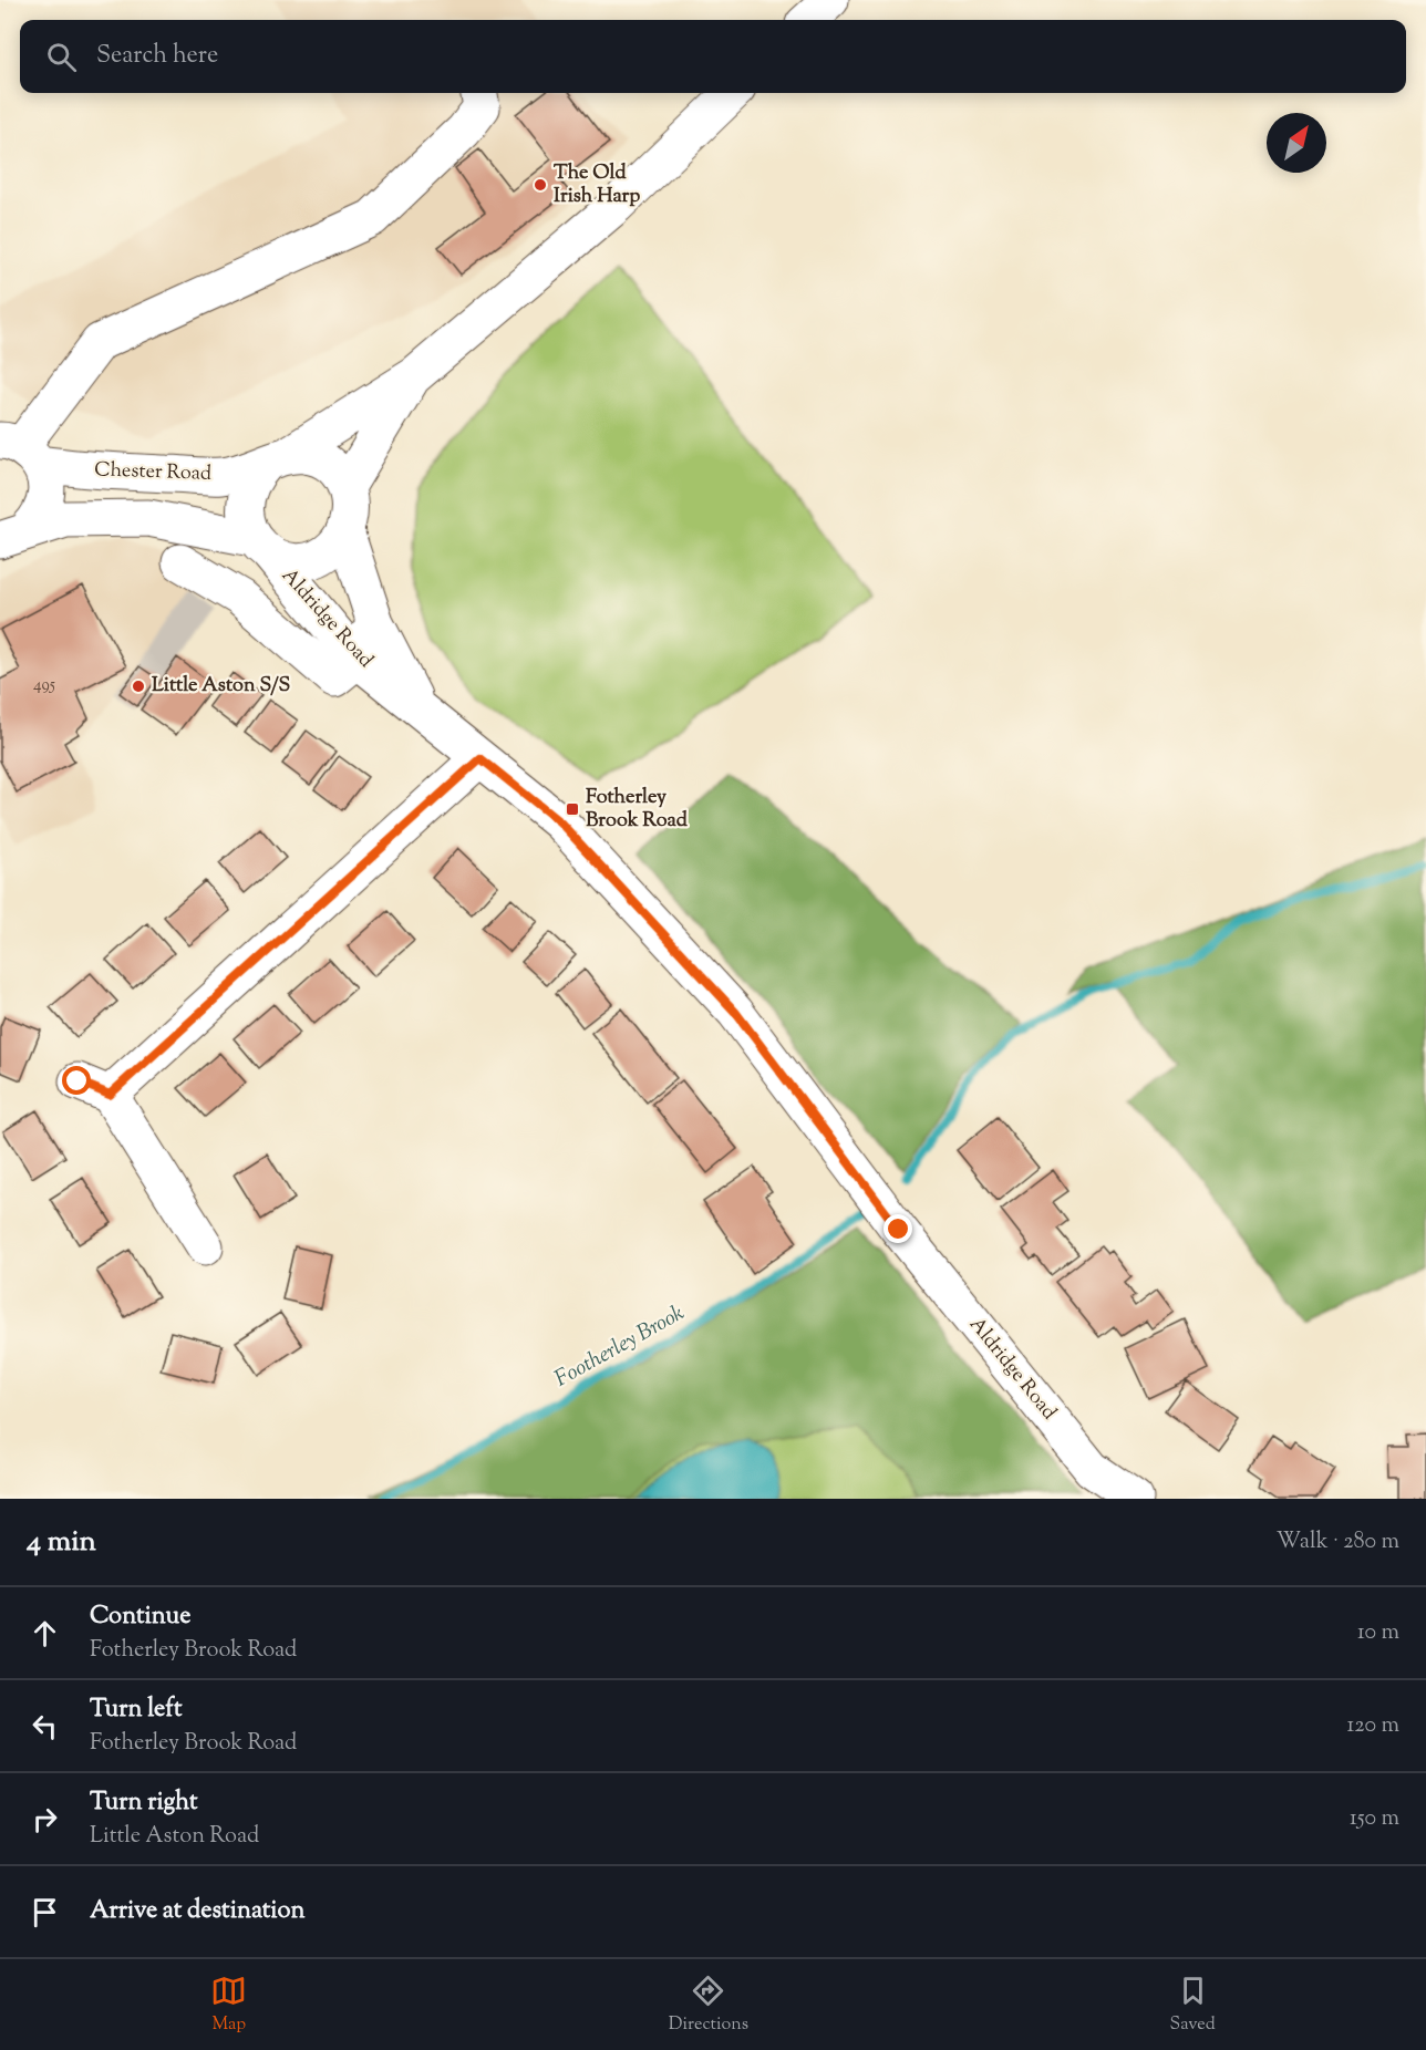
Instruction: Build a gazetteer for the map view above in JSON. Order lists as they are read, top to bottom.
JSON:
{
  "streets": {
    "main road": ["Chester Road", "Aldridge Road"]
  },
  "crossings": [
    ["Chester Road", "Aldridge Road"]
  ],
  "water": ["Footherley Brook"],
  "places": {
    "other": ["The Old Irish Harp", "Little Aston S/S"],
    "transit": ["Fotherley Brook Road"]
  },
  "house_numbers": ["495"],
  "north": "top right",
  "page": {
    "search": "Search here",
    "heading": ["4 min", "Walk · 280 m"],
    "list": [
      ["Continue", "Fotherley Brook Road", "10 m"],
      ["Turn left", "Fotherley Brook Road", "120 m"],
      ["Turn right", "Little Aston Road", "150 m"],
      "Arrive at destination"
    ],
    "nav": ["Map", "Directions", "Saved"]
  }
}
